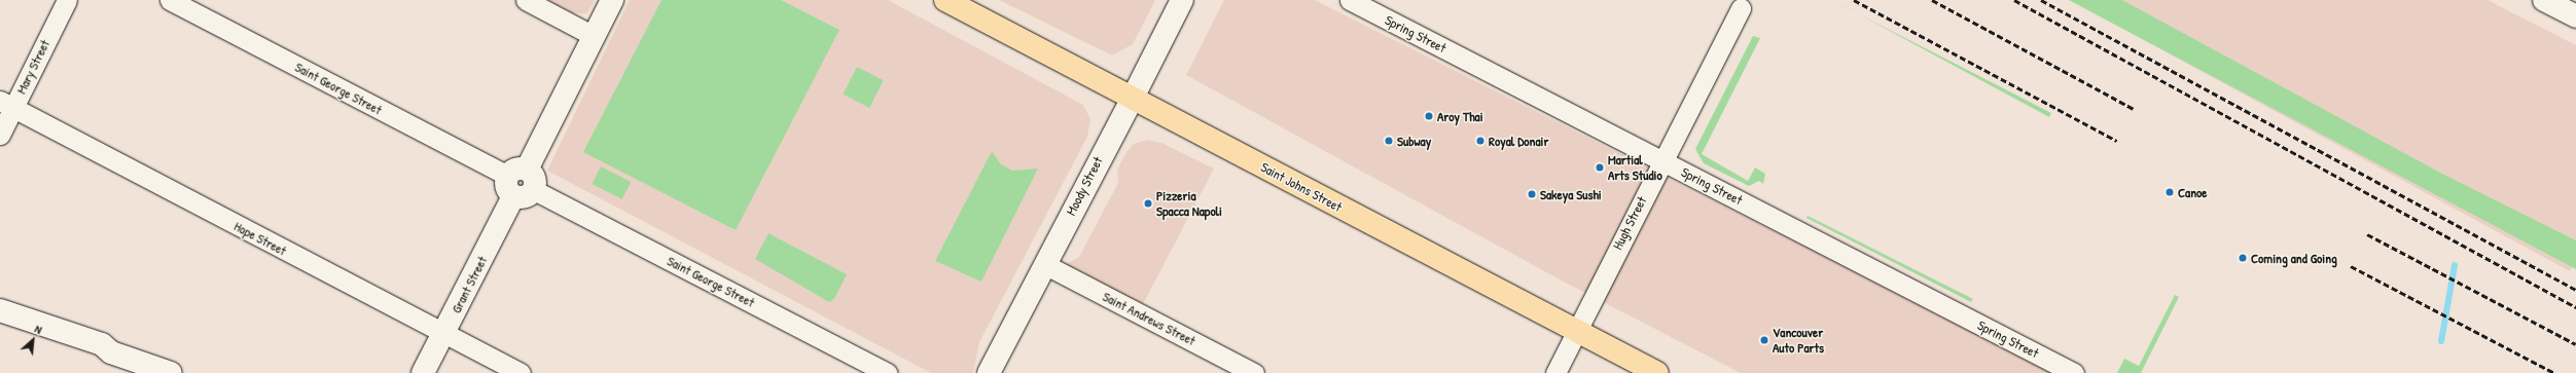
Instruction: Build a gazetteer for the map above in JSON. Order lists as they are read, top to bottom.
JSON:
{
  "streets": {
    "main road": ["Saint Johns Street"],
    "street": [
      "Spring Street",
      "Mary Street",
      "Saint George Street",
      "Moody Street",
      "Hugh Street",
      "Hope Street",
      "Grant Street",
      "Saint Andrews Street"
    ]
  },
  "crossings": [
    ["Spring Street", "Hugh Street"],
    ["Mary Street", "Hope Street"],
    ["Saint George Street", "Grant Street"],
    ["Moody Street", "Saint Johns Street"],
    ["Moody Street", "Saint Andrews Street"],
    ["Saint Johns Street", "Hugh Street"],
    ["Hope Street", "Grant Street"]
  ],
  "places": [
    "Aroy Thai",
    "Subway",
    "Royal Donair",
    "Martial Arts Studio",
    "Canoe",
    "Sakeya Sushi",
    "Pizzeria Spacca Napoli",
    "Coming and Going",
    "Vancouver Auto Parts"
  ],
  "north": "top right"
}
